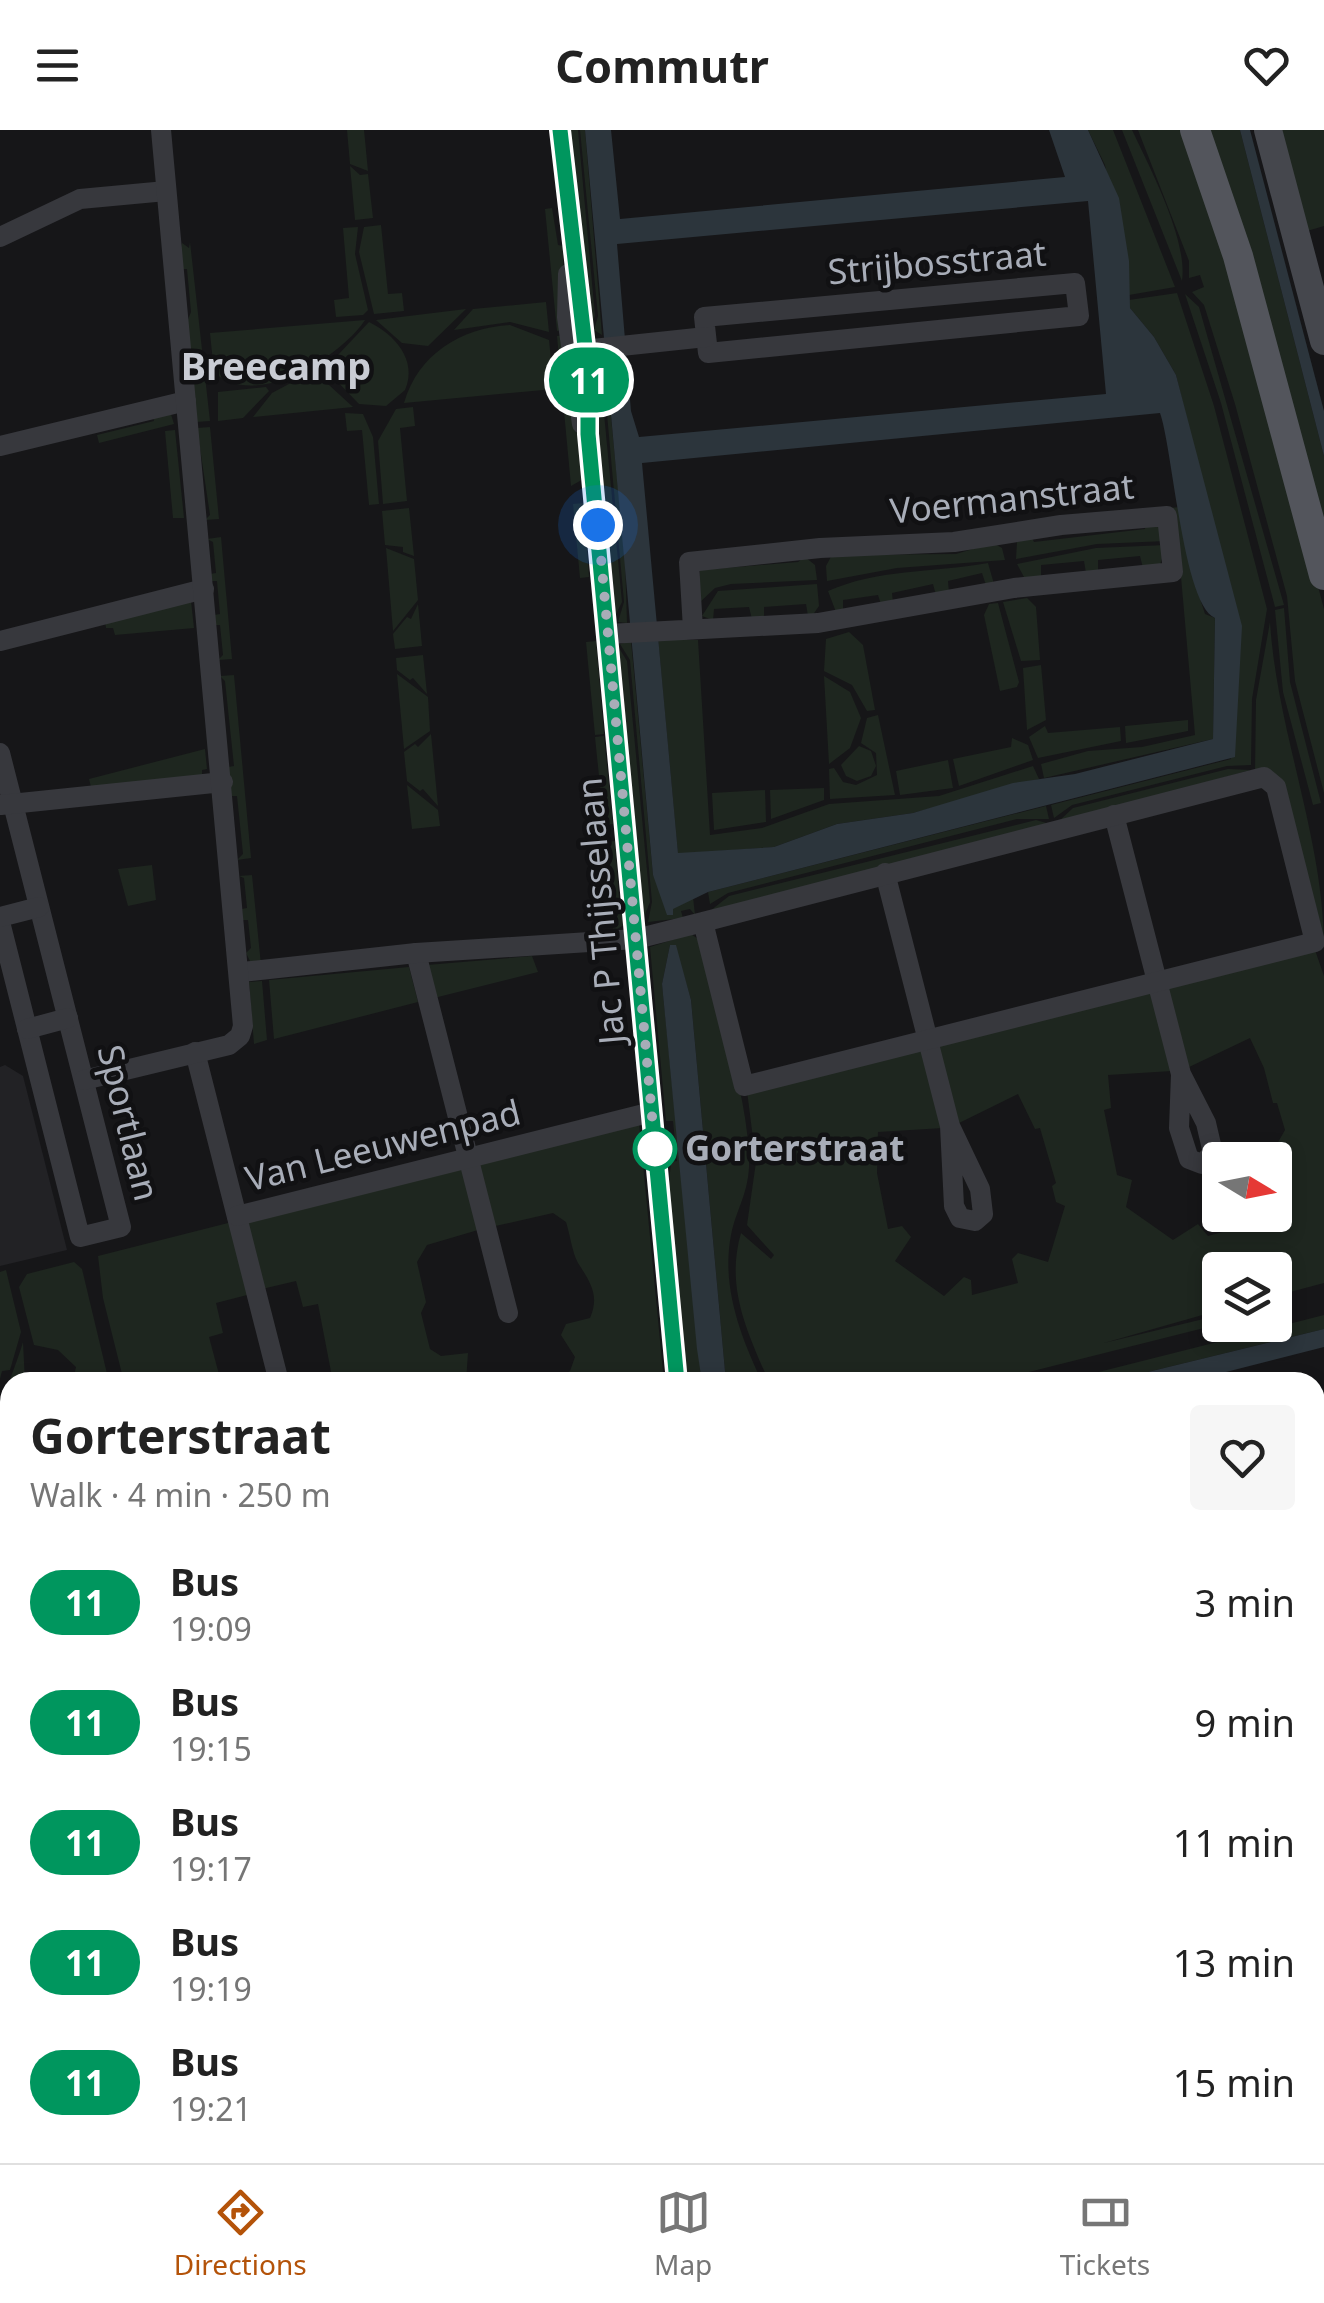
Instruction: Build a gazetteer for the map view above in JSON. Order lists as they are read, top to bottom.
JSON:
{
  "streets": {
    "street": [
      "Strijbosstraat",
      "Voermanstraat",
      "Jac P Thijsselaan",
      "Sportlaan",
      "Van Leeuwenpad"
    ]
  },
  "crossings": [
    ["Strijbosstraat", "Jac P Thijsselaan"],
    ["Voermanstraat", "Jac P Thijsselaan"],
    ["Jac P Thijsselaan", "Van Leeuwenpad"]
  ],
  "districts": ["Breecamp"],
  "places": ["Gorterstraat"],
  "lines": ["bus line 11"],
  "north": "right",
  "page": {
    "header": "Commutr",
    "on_map": "11",
    "heading": ["Gorterstraat", "Walk · 4 min · 250 m"],
    "list": [
      {
        "mark": "11",
        "name": "Bus",
        "note": "19:09",
        "value": "3 min"
      },
      {
        "mark": "11",
        "name": "Bus",
        "note": "19:15",
        "value": "9 min"
      },
      {
        "mark": "11",
        "name": "Bus",
        "note": "19:17",
        "value": "11 min"
      },
      {
        "mark": "11",
        "name": "Bus",
        "note": "19:19",
        "value": "13 min"
      },
      {
        "mark": "11",
        "name": "Bus",
        "note": "19:21",
        "value": "15 min"
      }
    ],
    "tabs": ["Directions", "Map", "Tickets"]
  }
}
